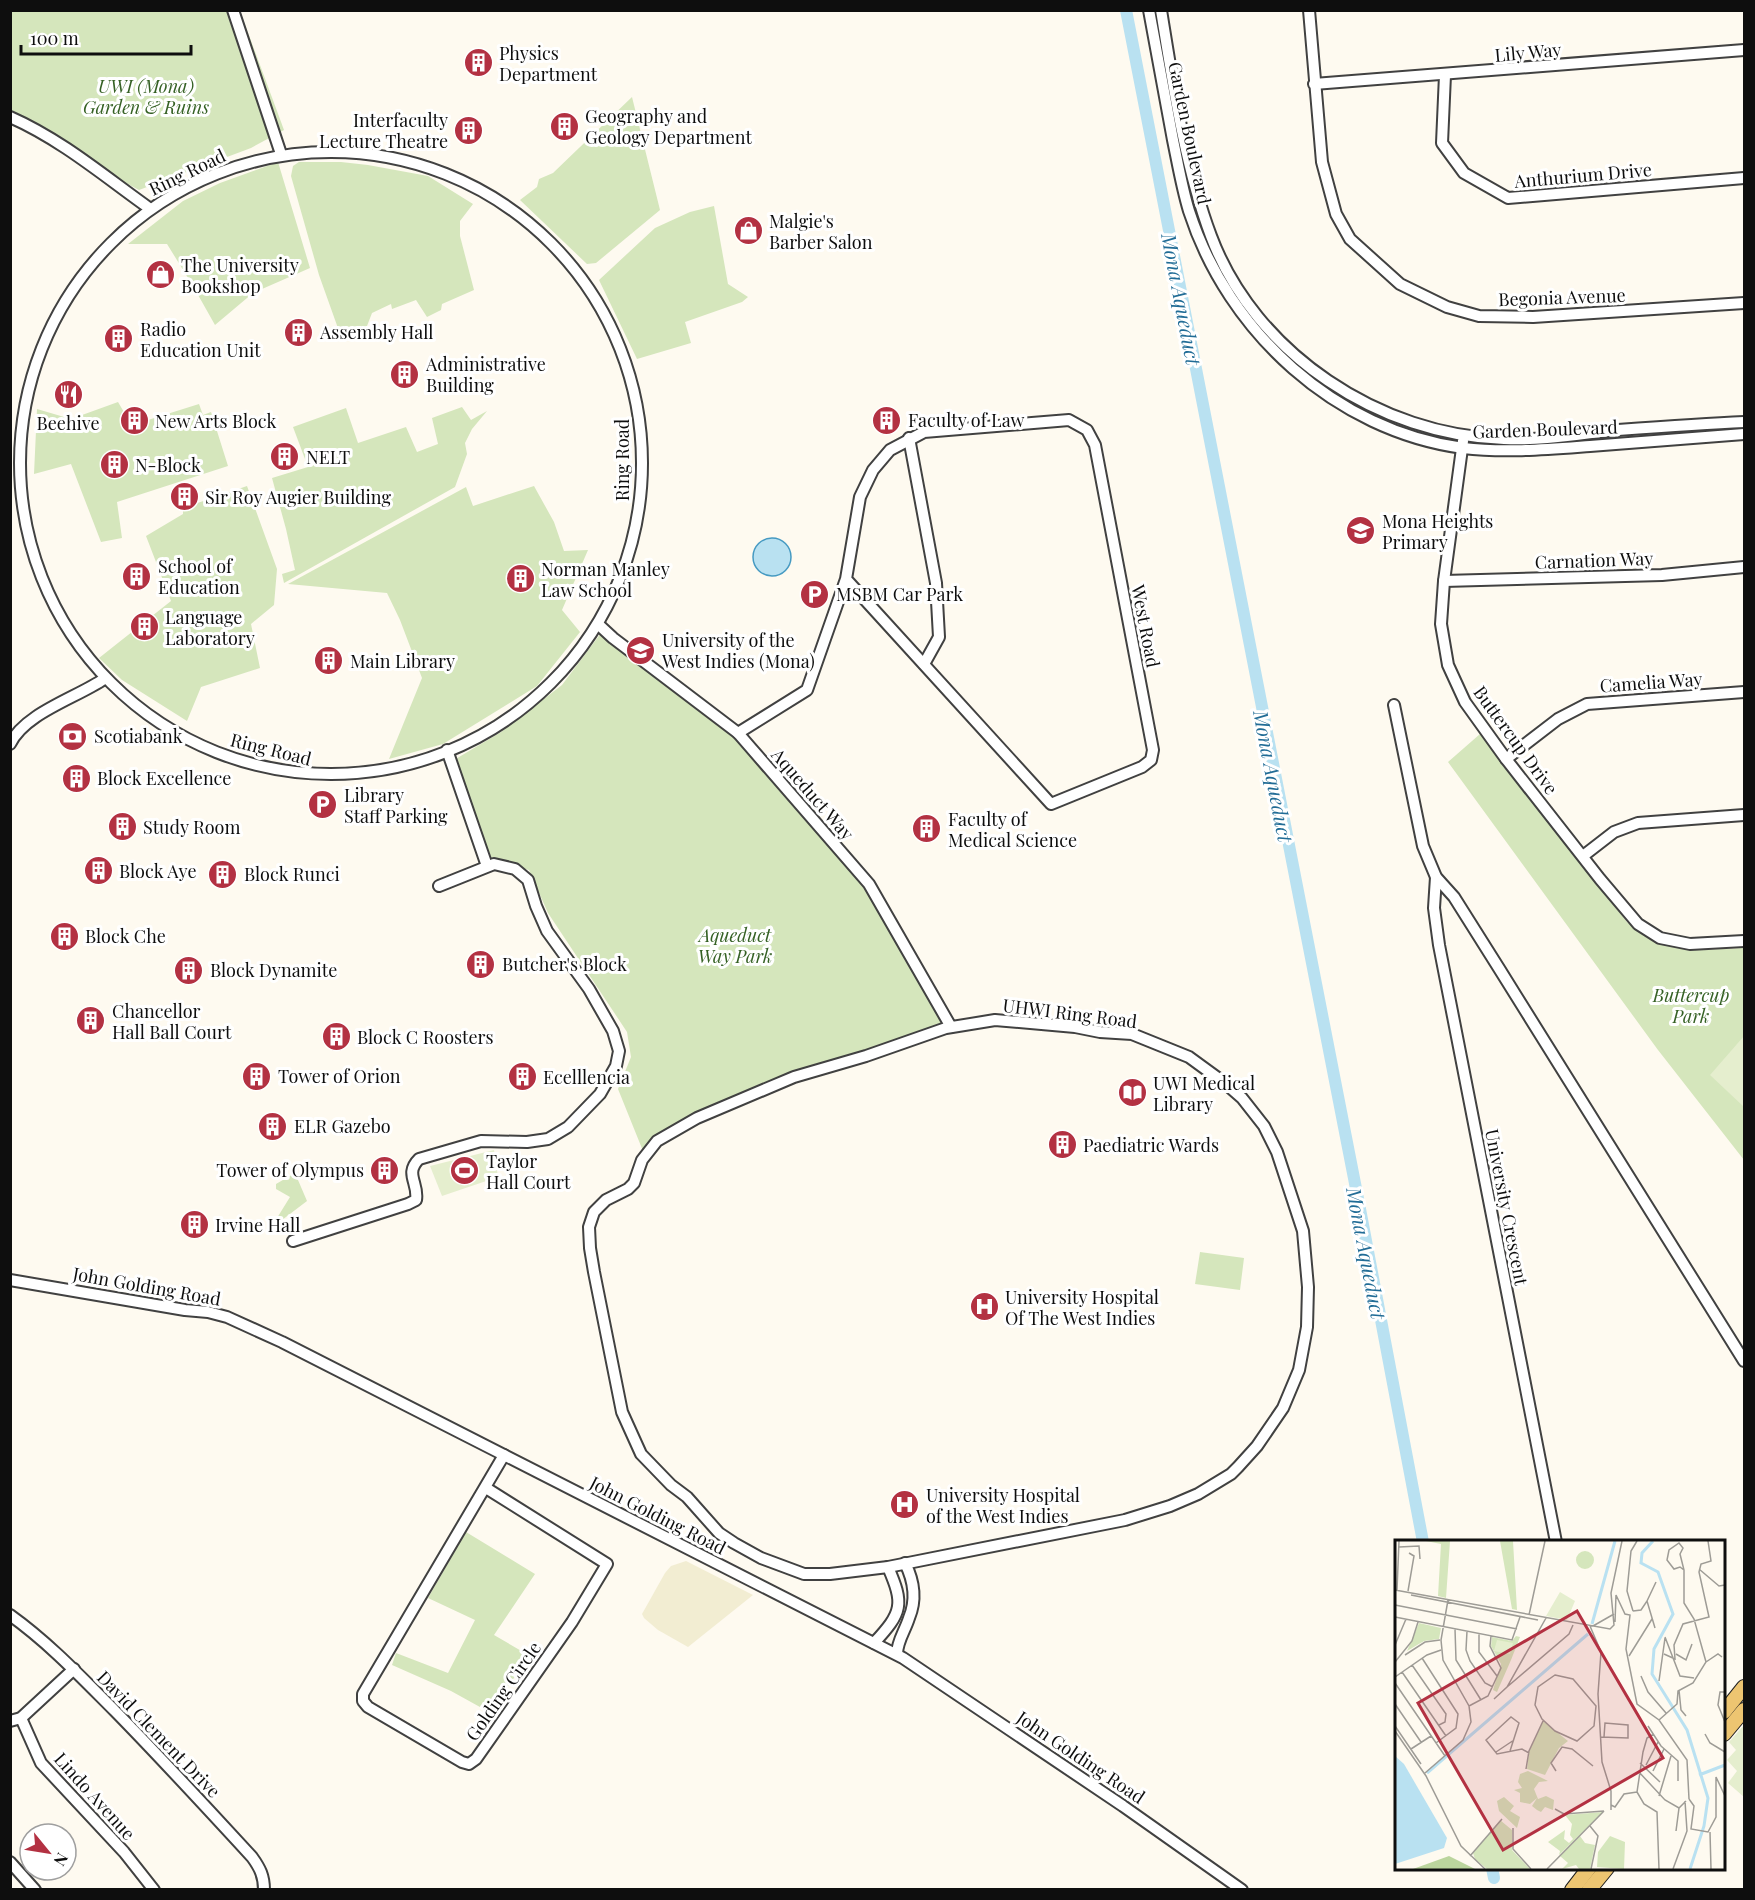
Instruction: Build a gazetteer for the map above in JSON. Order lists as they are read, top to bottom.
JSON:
{
  "streets": {
    "street": [
      "Lily Way",
      "Garden Boulevard",
      "Ring Road",
      "Anthurium Drive",
      "Begonia Avenue",
      "Carnation Way",
      "West Road",
      "Camelia Way",
      "Buttercup Drive",
      "Aqueduct Way",
      "UHWI Ring Road",
      "University Crescent",
      "John Golding Road",
      "Golding Circle",
      "David Clement Drive",
      "Lindo Avenue"
    ]
  },
  "crossings": [
    ["Lily Way", "Anthurium Drive"],
    ["Lily Way", "Begonia Avenue"],
    ["Garden Boulevard", "Buttercup Drive"],
    ["Ring Road", "Aqueduct Way"],
    ["Carnation Way", "Buttercup Drive"],
    ["Camelia Way", "Buttercup Drive"],
    ["Aqueduct Way", "UHWI Ring Road"],
    ["John Golding Road", "Golding Circle"]
  ],
  "water": ["Mona Aqueduct"],
  "parks": ["UWI (Mona) Garden & Ruins", "Aqueduct Way Park", "Buttercup Park"],
  "places": {
    "building": [
      "Physics Department",
      "Geography and Geology Department",
      "Interfaculty Lecture Theatre",
      "Assembly Hall",
      "Radio Education Unit",
      "Administrative Building",
      "Faculty of Law",
      "New Arts Block",
      "NELT",
      "N-Block",
      "Sir Roy Augier Building",
      "School of Education",
      "Norman Manley Law School",
      "Language Laboratory",
      "Main Library",
      "Block Excellence",
      "Study Room",
      "Faculty of Medical Science",
      "Block Aye",
      "Block Runci",
      "Block Che",
      "Butcher's Block",
      "Block Dynamite",
      "Chancellor Hall Ball Court",
      "Block C Roosters",
      "Tower of Orion",
      "Ecelllencia",
      "ELR Gazebo",
      "Paediatric Wards",
      "Tower of Olympus",
      "Irvine Hall"
    ],
    "shop": ["Malgie's Barber Salon", "The University Bookshop"],
    "restaurant": ["Beehive"],
    "school or university": ["Mona Heights Primary", "University of the West Indies (Mona)"],
    "parking": ["MSBM Car Park", "Library Staff Parking"],
    "bank": ["Scotiabank"],
    "library": ["UWI Medical Library"],
    "sports": ["Taylor Hall Court"],
    "hospital": ["University Hospital Of The West Indies", "University Hospital of the West Indies"]
  },
  "scale_bar": "100 m",
  "north": "bottom right"
}
